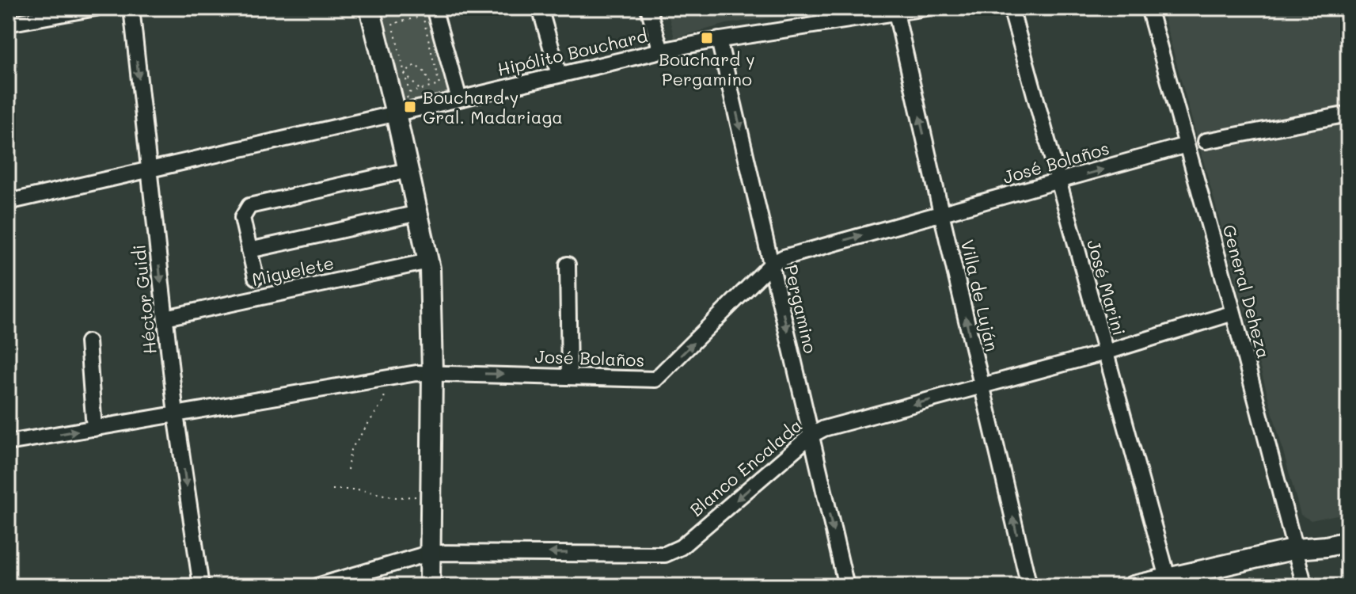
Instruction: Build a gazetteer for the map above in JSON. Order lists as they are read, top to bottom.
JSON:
{
  "streets": {
    "street": [
      "Hipólito Bouchard",
      "José Bolaños",
      "Miguelete",
      "José Marini",
      "General Deheza",
      "Villa de Luján",
      "Héctor Guidi",
      "Pergamino",
      "Blanco Encalada"
    ]
  },
  "crossings": [
    ["Hipólito Bouchard", "Villa de Luján"],
    ["Hipólito Bouchard", "Héctor Guidi"],
    ["Hipólito Bouchard", "Pergamino"],
    ["José Bolaños", "José Marini"],
    ["José Bolaños", "General Deheza"],
    ["José Bolaños", "Villa de Luján"],
    ["José Bolaños", "Héctor Guidi"],
    ["José Bolaños", "Pergamino"],
    ["Miguelete", "Héctor Guidi"],
    ["José Marini", "Blanco Encalada"],
    ["General Deheza", "Blanco Encalada"],
    ["Villa de Luján", "Blanco Encalada"],
    ["Pergamino", "Blanco Encalada"]
  ],
  "one_way": [
    "José Bolaños",
    "Villa de Luján",
    "Héctor Guidi",
    "Pergamino",
    "Blanco Encalada"
  ],
  "places": {
    "transit": ["Bouchard y Pergamino", "Bouchard y Gral. Madariaga"]
  }
}
